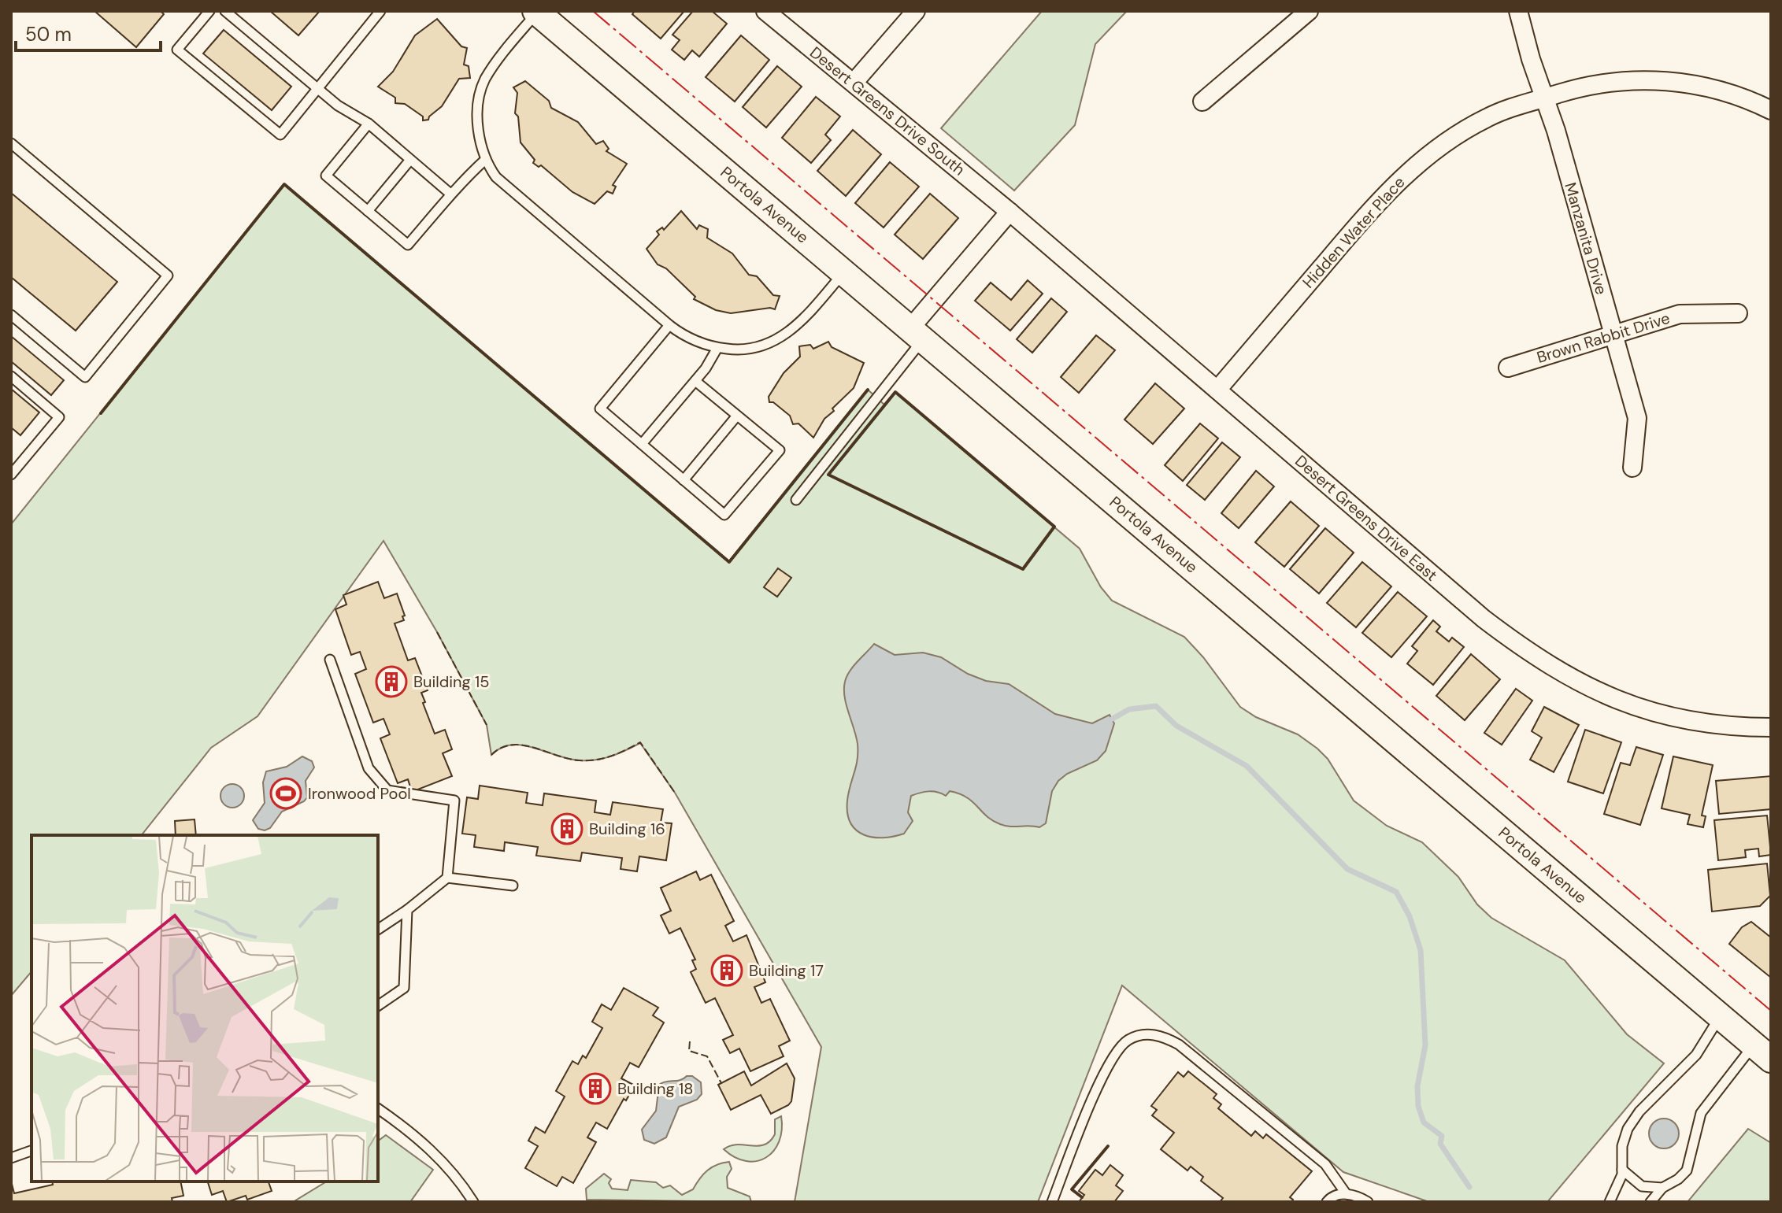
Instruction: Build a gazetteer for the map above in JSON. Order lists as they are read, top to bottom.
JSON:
{
  "streets": {
    "main road": ["Portola Avenue"],
    "street": [
      "Desert Greens Drive South",
      "Hidden Water Place",
      "Manzanita Drive",
      "Brown Rabbit Drive",
      "Desert Greens Drive East"
    ]
  },
  "crossings": [
    ["Desert Greens Drive South", "Desert Greens Drive East"],
    ["Hidden Water Place", "Manzanita Drive"],
    ["Hidden Water Place", "Desert Greens Drive East"],
    ["Manzanita Drive", "Brown Rabbit Drive"]
  ],
  "places": {
    "building": [
      "Building 15",
      "Building 16",
      "Building 17",
      "Building 18"
    ],
    "sports": ["Ironwood Pool"]
  },
  "scale_bar": "50 m"
}
